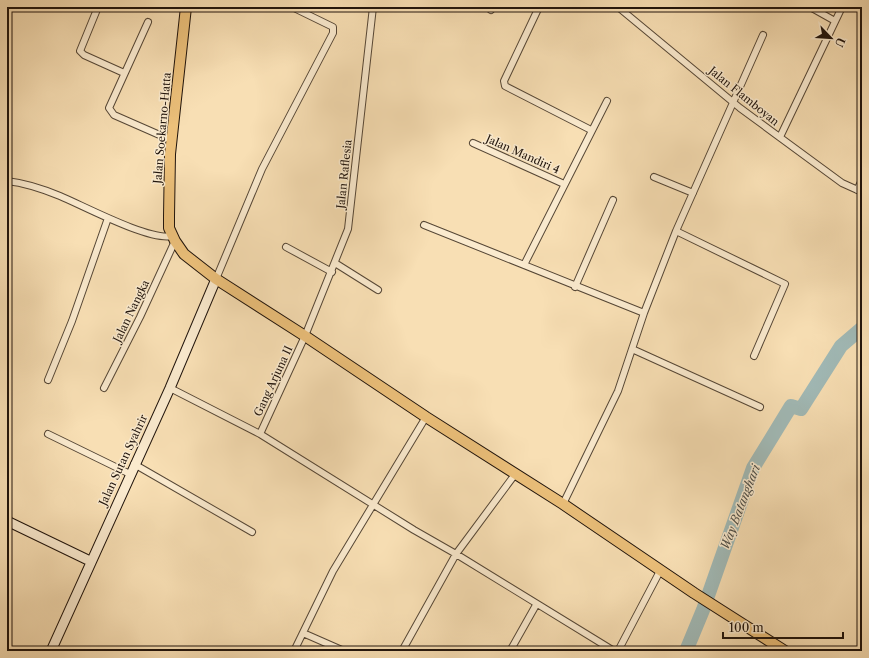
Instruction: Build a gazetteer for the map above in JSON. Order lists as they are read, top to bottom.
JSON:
{
  "streets": {
    "main road": ["Jalan Soekarno-Hatta"],
    "street": [
      "Jalan Flamboyan",
      "Jalan Mandiri 4",
      "Jalan Raflesia",
      "Jalan Nangka",
      "Gang Arjuna II",
      "Jalan Sutan Syahrir"
    ]
  },
  "crossings": [
    ["Jalan Soekarno-Hatta", "Jalan Raflesia"],
    ["Jalan Soekarno-Hatta", "Jalan Nangka"],
    ["Jalan Soekarno-Hatta", "Gang Arjuna II"],
    ["Jalan Soekarno-Hatta", "Jalan Sutan Syahrir"],
    ["Jalan Raflesia", "Gang Arjuna II"]
  ],
  "water": ["Way Batanghari"],
  "scale_bar": "100 m",
  "north": "bottom right"
}
